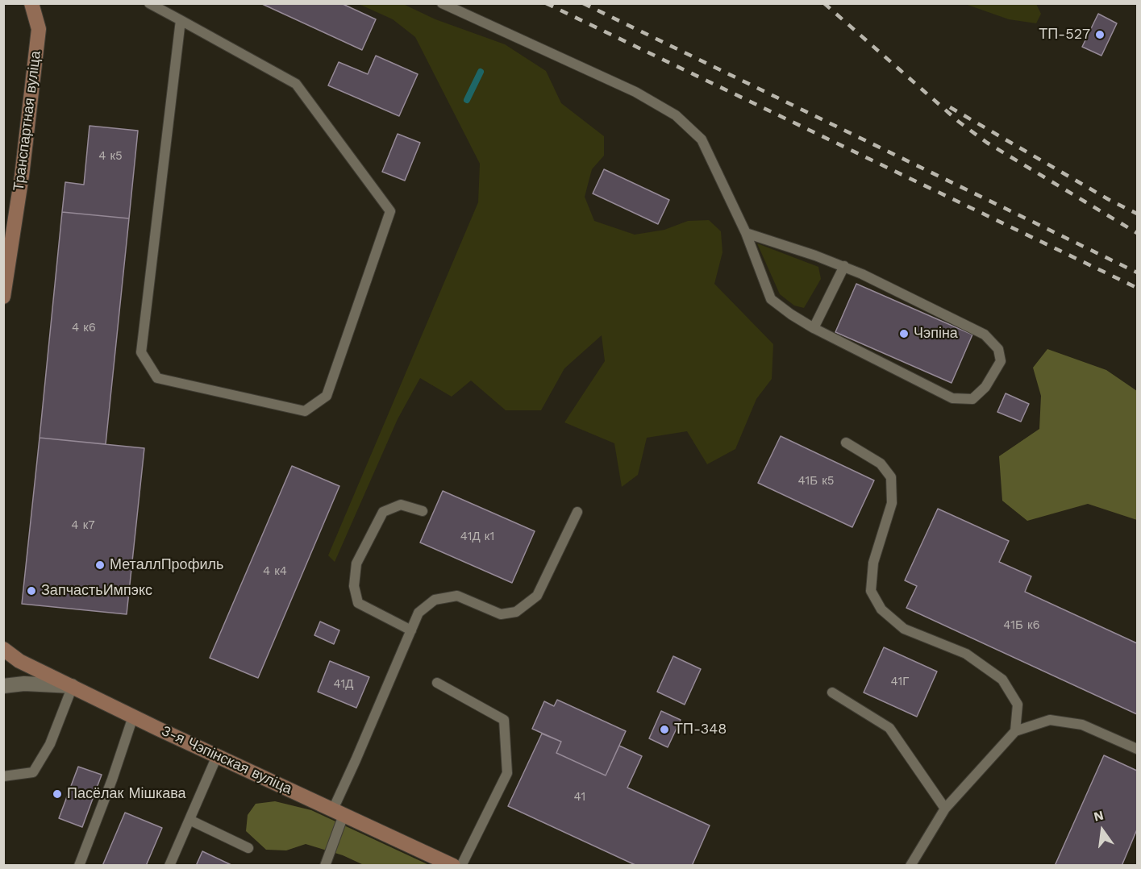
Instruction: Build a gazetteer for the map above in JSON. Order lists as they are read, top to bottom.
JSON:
{
  "streets": {
    "main road": ["Транспартная вуліца", "3-я Чэпінская вуліца"]
  },
  "places": [
    "ТП-527",
    "Чэпіна",
    "МеталлПрофиль",
    "ЗапчастьИмпэкс",
    "ТП-348",
    "Пасёлак Мішкава"
  ],
  "house_numbers": [
    "4 к5",
    "4 к6",
    "41Б к5",
    "4 к7",
    "41Д к1",
    "4 к4",
    "41Б к6",
    "41Г",
    "41Д",
    "41"
  ],
  "north": "top"
}
